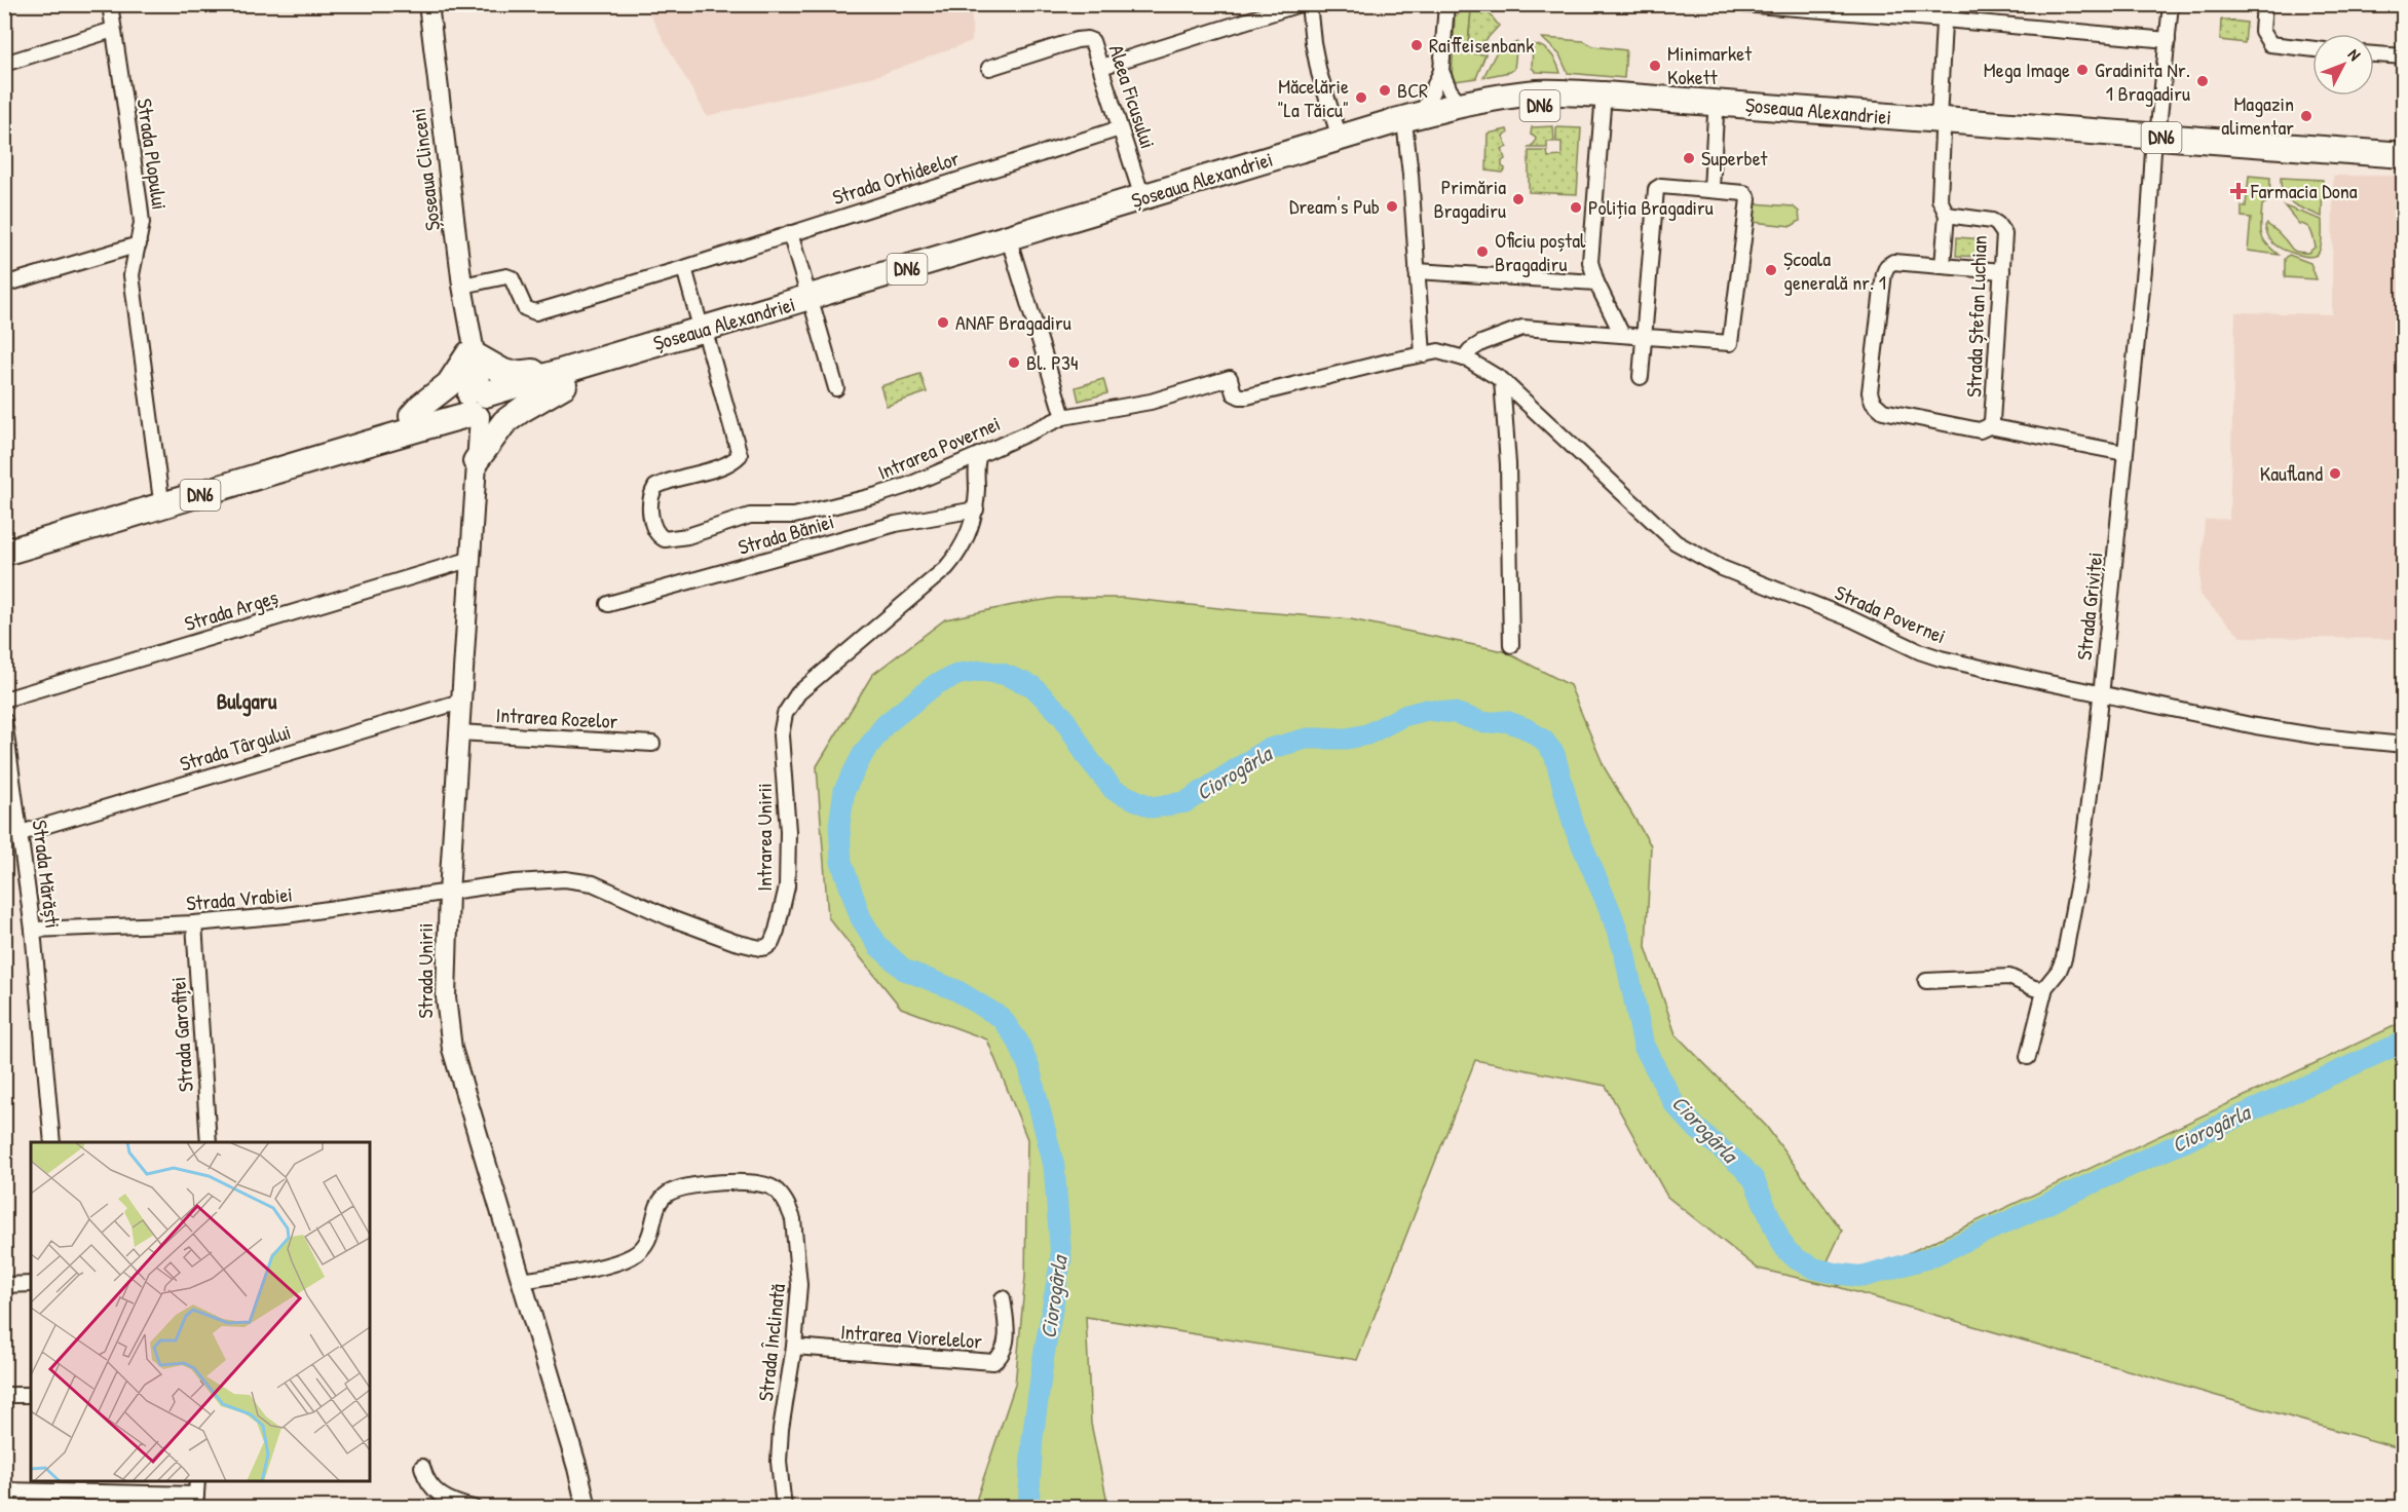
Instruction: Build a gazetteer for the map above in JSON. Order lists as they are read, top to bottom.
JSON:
{
  "streets": {
    "highway": ["DN6", "Șoseaua Alexandriei"],
    "main road": ["Șoseaua Clinceni", "Strada Unirii"],
    "street": [
      "Aleea Ficusului",
      "Strada Plopului",
      "Strada Orhideelor",
      "Strada Ștefan Luchian",
      "Intrarea Povernei",
      "Strada Băniei",
      "Strada Griviței",
      "Strada Argeș",
      "Strada Povernei",
      "Intrarea Rozelor",
      "Strada Târgului",
      "Intrarea Unirii",
      "Strada Mărăști",
      "Strada Vrabiei",
      "Strada Garofiței",
      "Intrarea Viorelelor",
      "Strada Înclinată"
    ]
  },
  "crossings": [
    ["Aleea Ficusului", "Șoseaua Alexandriei"],
    ["Aleea Ficusului", "Strada Orhideelor"],
    ["Șoseaua Alexandriei", "Strada Plopului"],
    ["Șoseaua Alexandriei", "Șoseaua Clinceni"],
    ["Șoseaua Alexandriei", "Intrarea Povernei"],
    ["Șoseaua Alexandriei", "Strada Griviței"],
    ["Șoseaua Alexandriei", "Strada Unirii"],
    ["Șoseaua Clinceni", "Strada Orhideelor"],
    ["Șoseaua Clinceni", "Strada Unirii"],
    ["Intrarea Povernei", "Strada Povernei"],
    ["Strada Băniei", "Intrarea Unirii"],
    ["Strada Griviței", "Strada Povernei"],
    ["Strada Argeș", "Strada Unirii"],
    ["Intrarea Rozelor", "Strada Unirii"],
    ["Strada Târgului", "Strada Mărăști"],
    ["Strada Târgului", "Strada Unirii"],
    ["Intrarea Unirii", "Strada Vrabiei"],
    ["Intrarea Unirii", "Strada Unirii"],
    ["Strada Mărăști", "Strada Vrabiei"],
    ["Strada Vrabiei", "Strada Unirii"],
    ["Strada Vrabiei", "Strada Garofiței"],
    ["Strada Unirii", "Strada Înclinată"],
    ["Intrarea Viorelelor", "Strada Înclinată"]
  ],
  "districts": ["Bulgaru"],
  "water": ["Ciorogârla"],
  "places": {
    "other": [
      "Raiffeisenbank",
      "Minimarket Kokett",
      "Mega Image",
      "Gradinita Nr. 1 Bragadiru",
      "BCR",
      "Măcelărie \"La Tăicu\"",
      "Magazin alimentar",
      "Superbet",
      "Primăria Bragadiru",
      "Dream's Pub",
      "Poliția Bragadiru",
      "Oficiu poștal Bragadiru",
      "Școala generală nr. 1",
      "ANAF Bragadiru",
      "Bl. P34",
      "Kaufland"
    ],
    "health": ["Farmacia Dona"]
  },
  "north": "top right"
}
